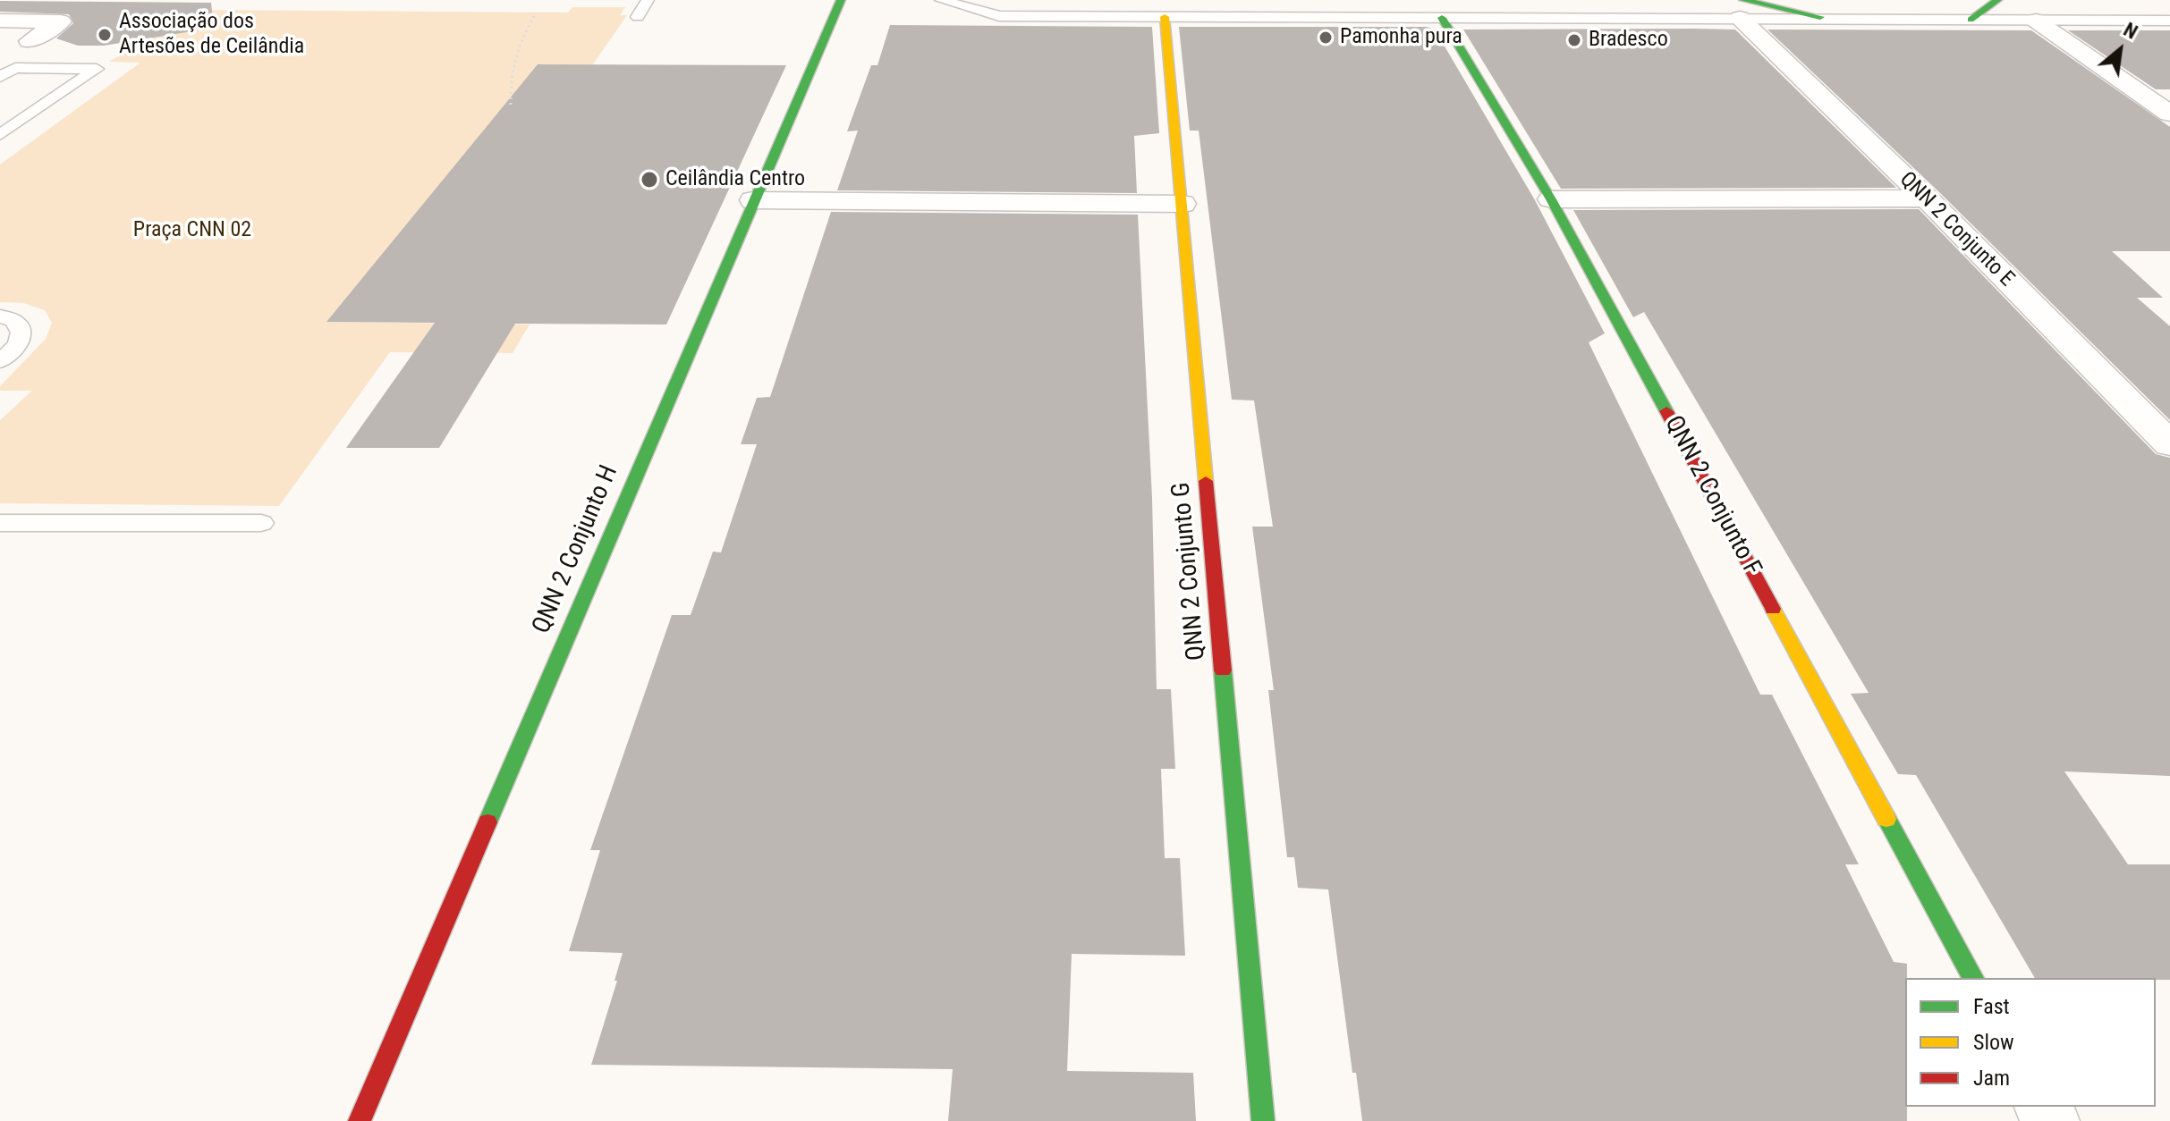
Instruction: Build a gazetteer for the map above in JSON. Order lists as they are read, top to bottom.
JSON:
{
  "streets": {
    "street": [
      "QNN 2 Conjunto E",
      "QNN 2 Conjunto F",
      "QNN 2 Conjunto H",
      "QNN 2 Conjunto G"
    ]
  },
  "parks": ["Praça CNN 02"],
  "places": [
    "Associação dos Artesões de Ceilândia",
    "Pamonha pura",
    "Bradesco",
    "Ceilândia Centro"
  ],
  "legend": ["Fast", "Slow", "Jam"],
  "north": "top right"
}
